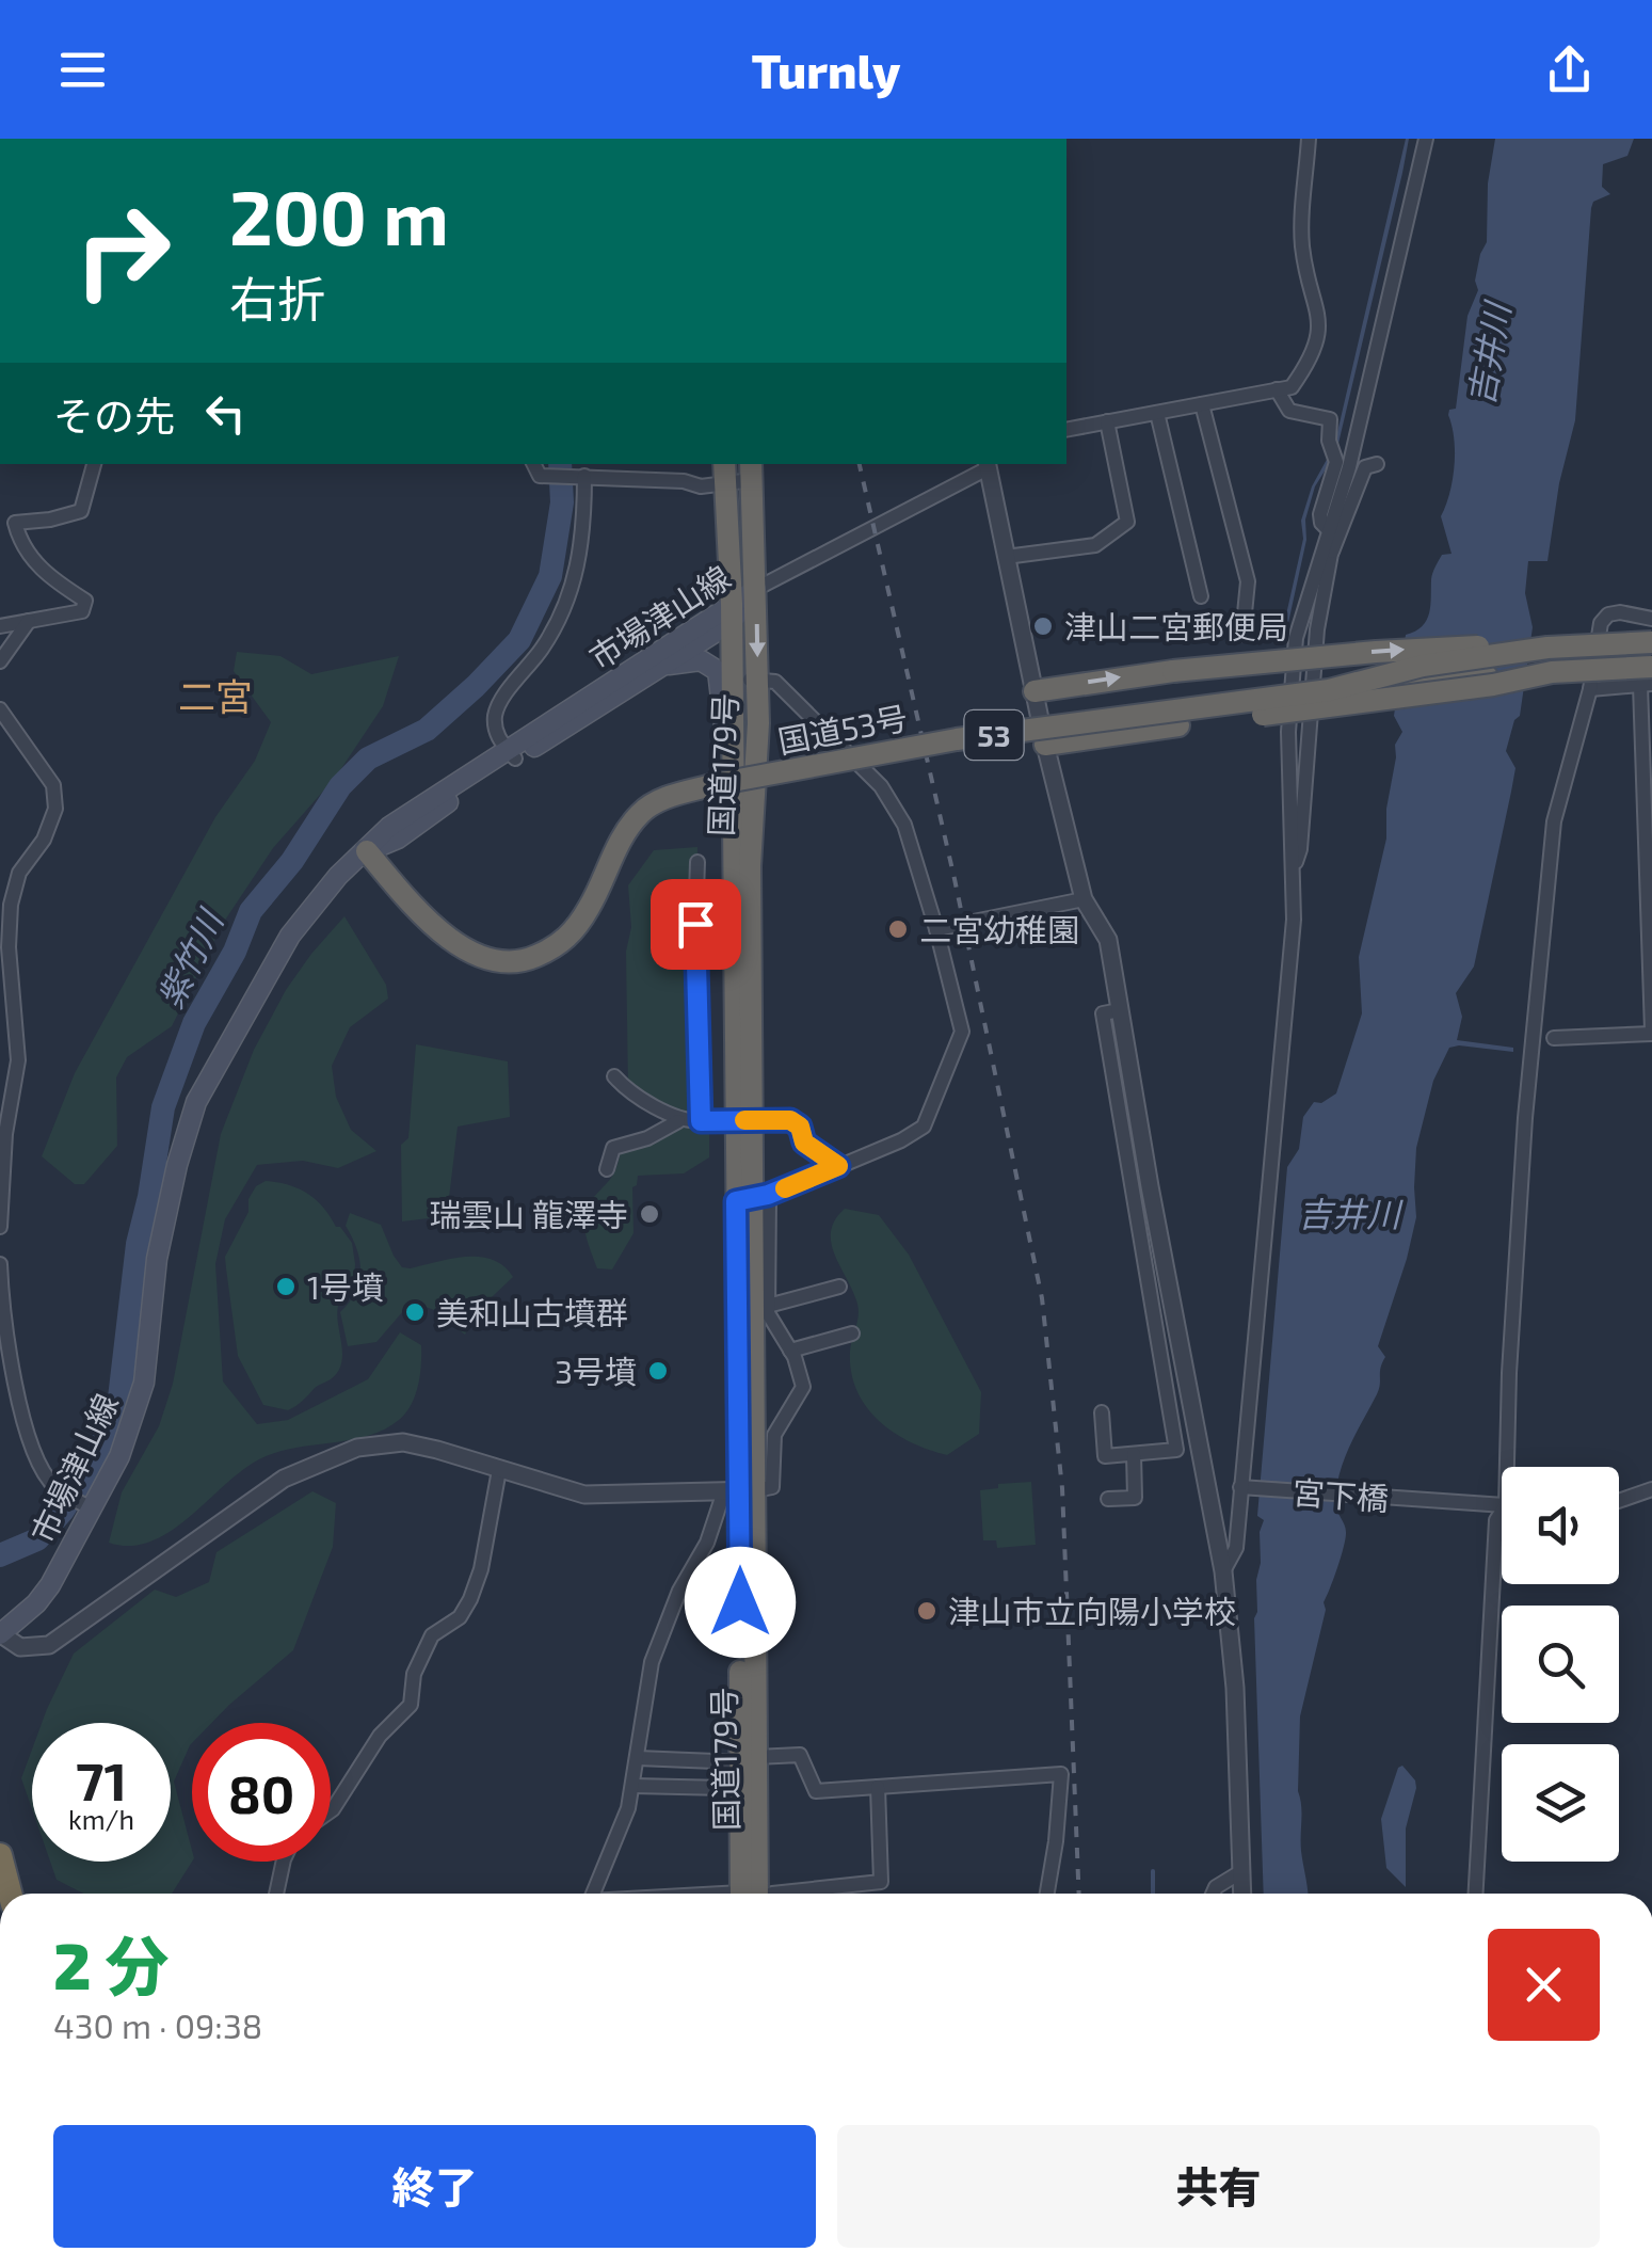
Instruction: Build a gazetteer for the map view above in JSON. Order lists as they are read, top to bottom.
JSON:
{
  "streets": {
    "highway": ["国道53号", "53", "国道179号"],
    "main road": ["市場津山線"],
    "street": ["宮下橋"]
  },
  "crossings": [
    ["市場津山線", "国道53号"],
    ["市場津山線", "国道179号"]
  ],
  "districts": ["二宮"],
  "water": ["吉井川", "紫竹川"],
  "places": [
    "津山二宮郵便局",
    "二宮幼稚園",
    "瑞雲山 龍澤寺",
    "1号墳",
    "美和山古墳群",
    "3号墳",
    "津山市立向陽小学校"
  ],
  "page": {
    "header": "Turnly",
    "turn": ["200 m", "右折"],
    "then": "その先",
    "speed": "71 km/h",
    "limit": "80",
    "heading": ["2 分", "430 m · 09:38"],
    "buttons": ["終了", "共有"]
  }
}
